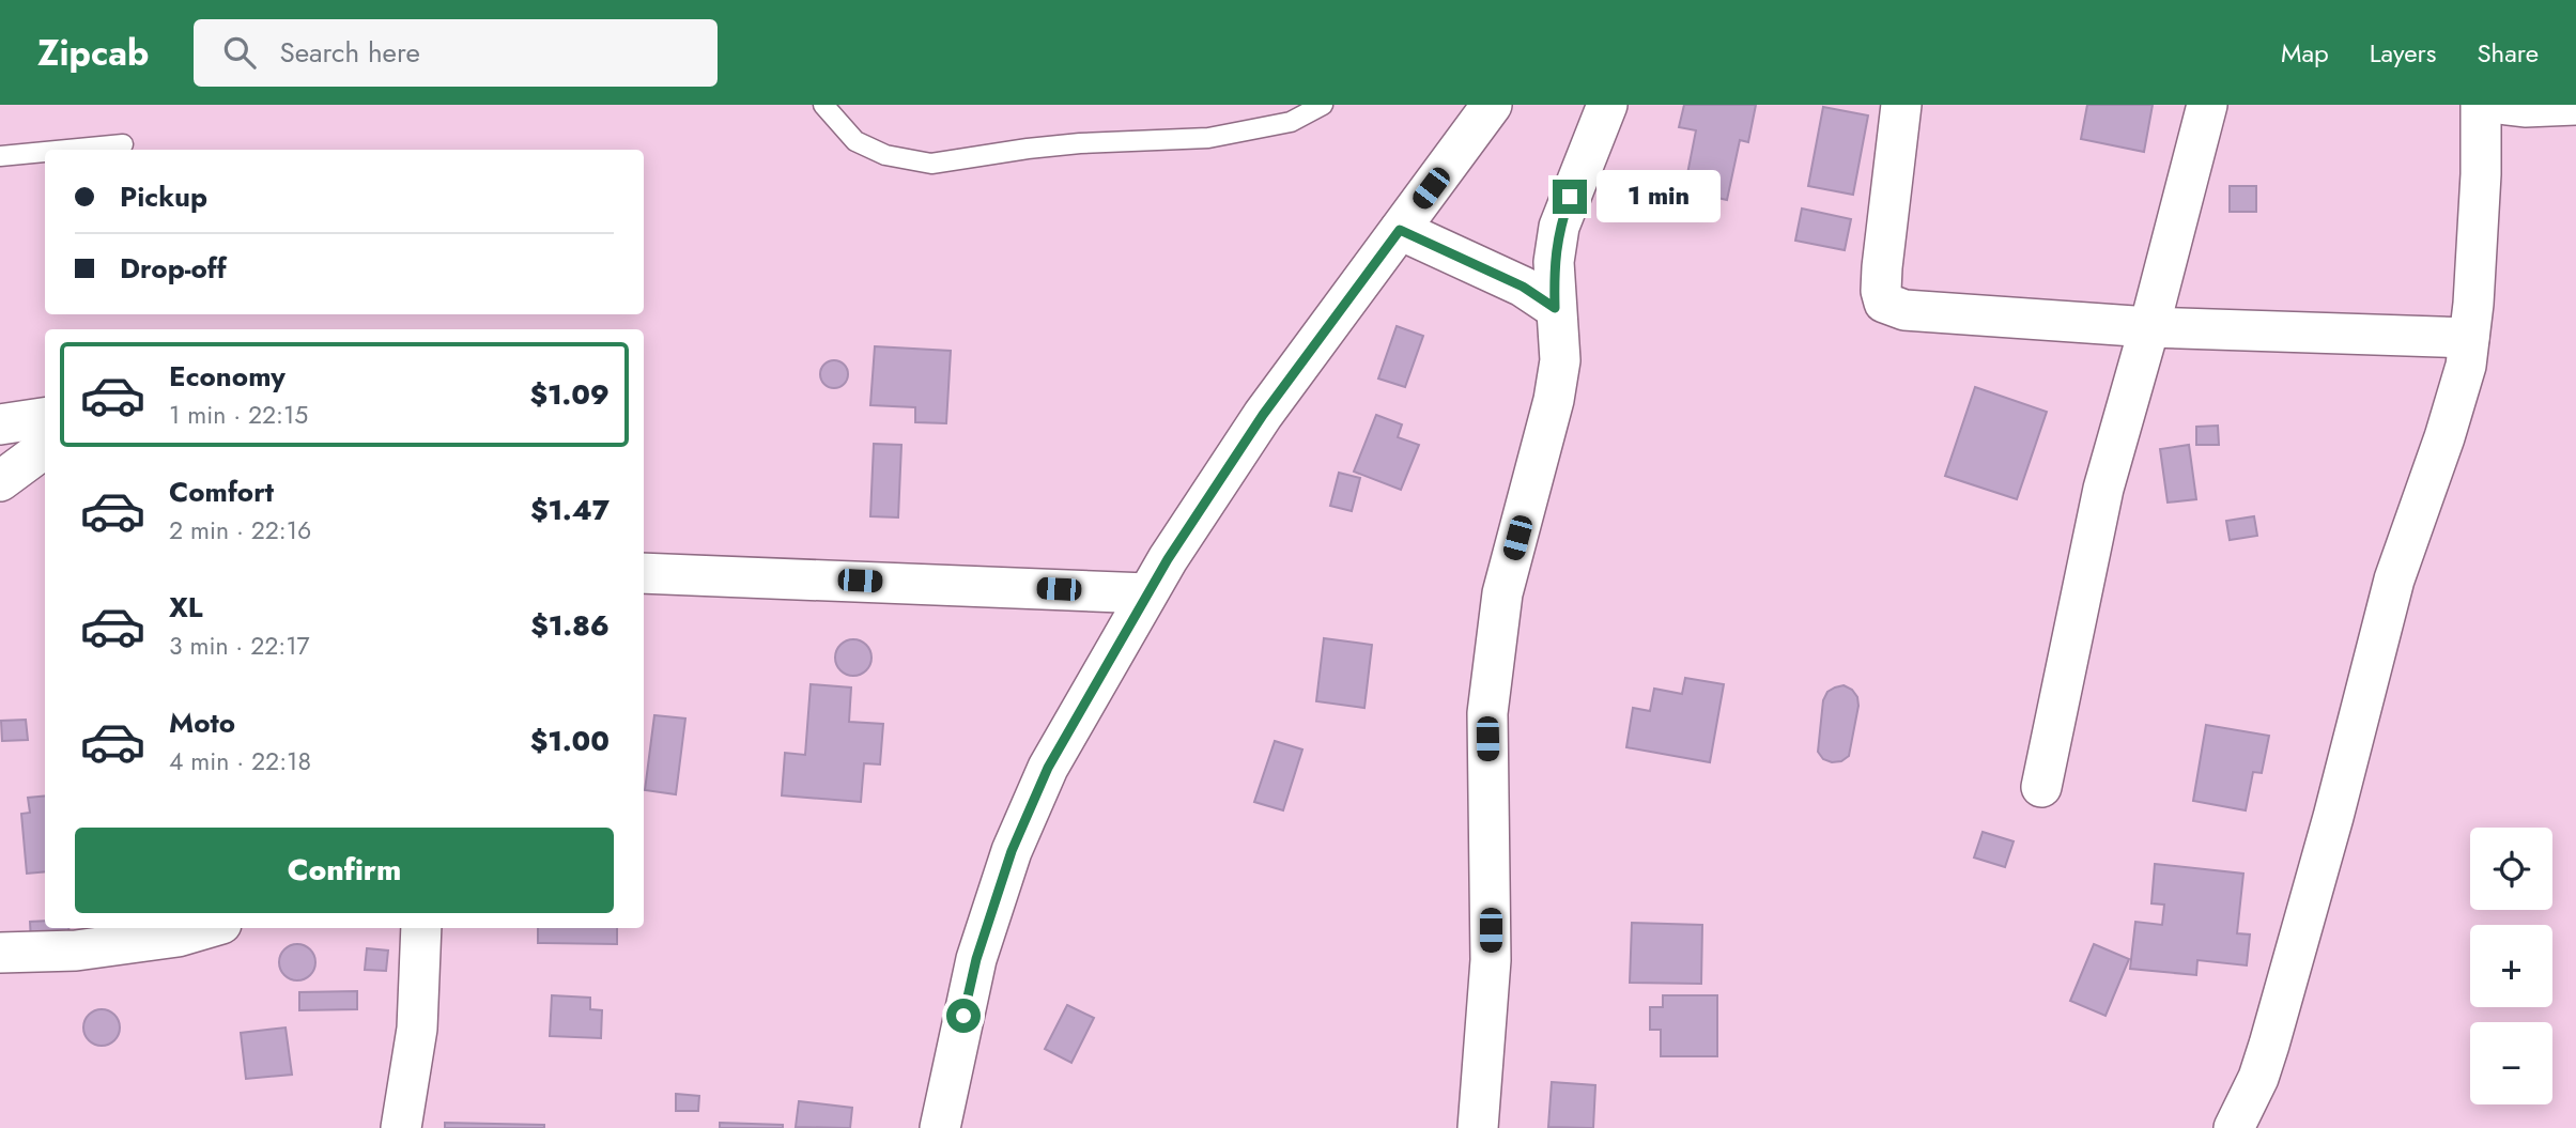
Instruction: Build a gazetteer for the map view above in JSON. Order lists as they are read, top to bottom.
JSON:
{
  "page": {
    "header": "Zipcab",
    "search": "Search here",
    "nav": ["Map", "Layers", "Share"],
    "banner": ["Pickup", "Drop-off"],
    "bubble": "1 min",
    "list": [
      {
        "name": "Economy",
        "note": "1 min · 22:15",
        "value": "$1.09"
      },
      {
        "name": "Comfort",
        "note": "2 min · 22:16",
        "value": "$1.47"
      },
      {
        "name": "XL",
        "note": "3 min · 22:17",
        "value": "$1.86"
      },
      {
        "name": "Moto",
        "note": "4 min · 22:18",
        "value": "$1.00"
      }
    ],
    "buttons": "Confirm",
    "map_buttons": ["+", "−"]
  }
}
